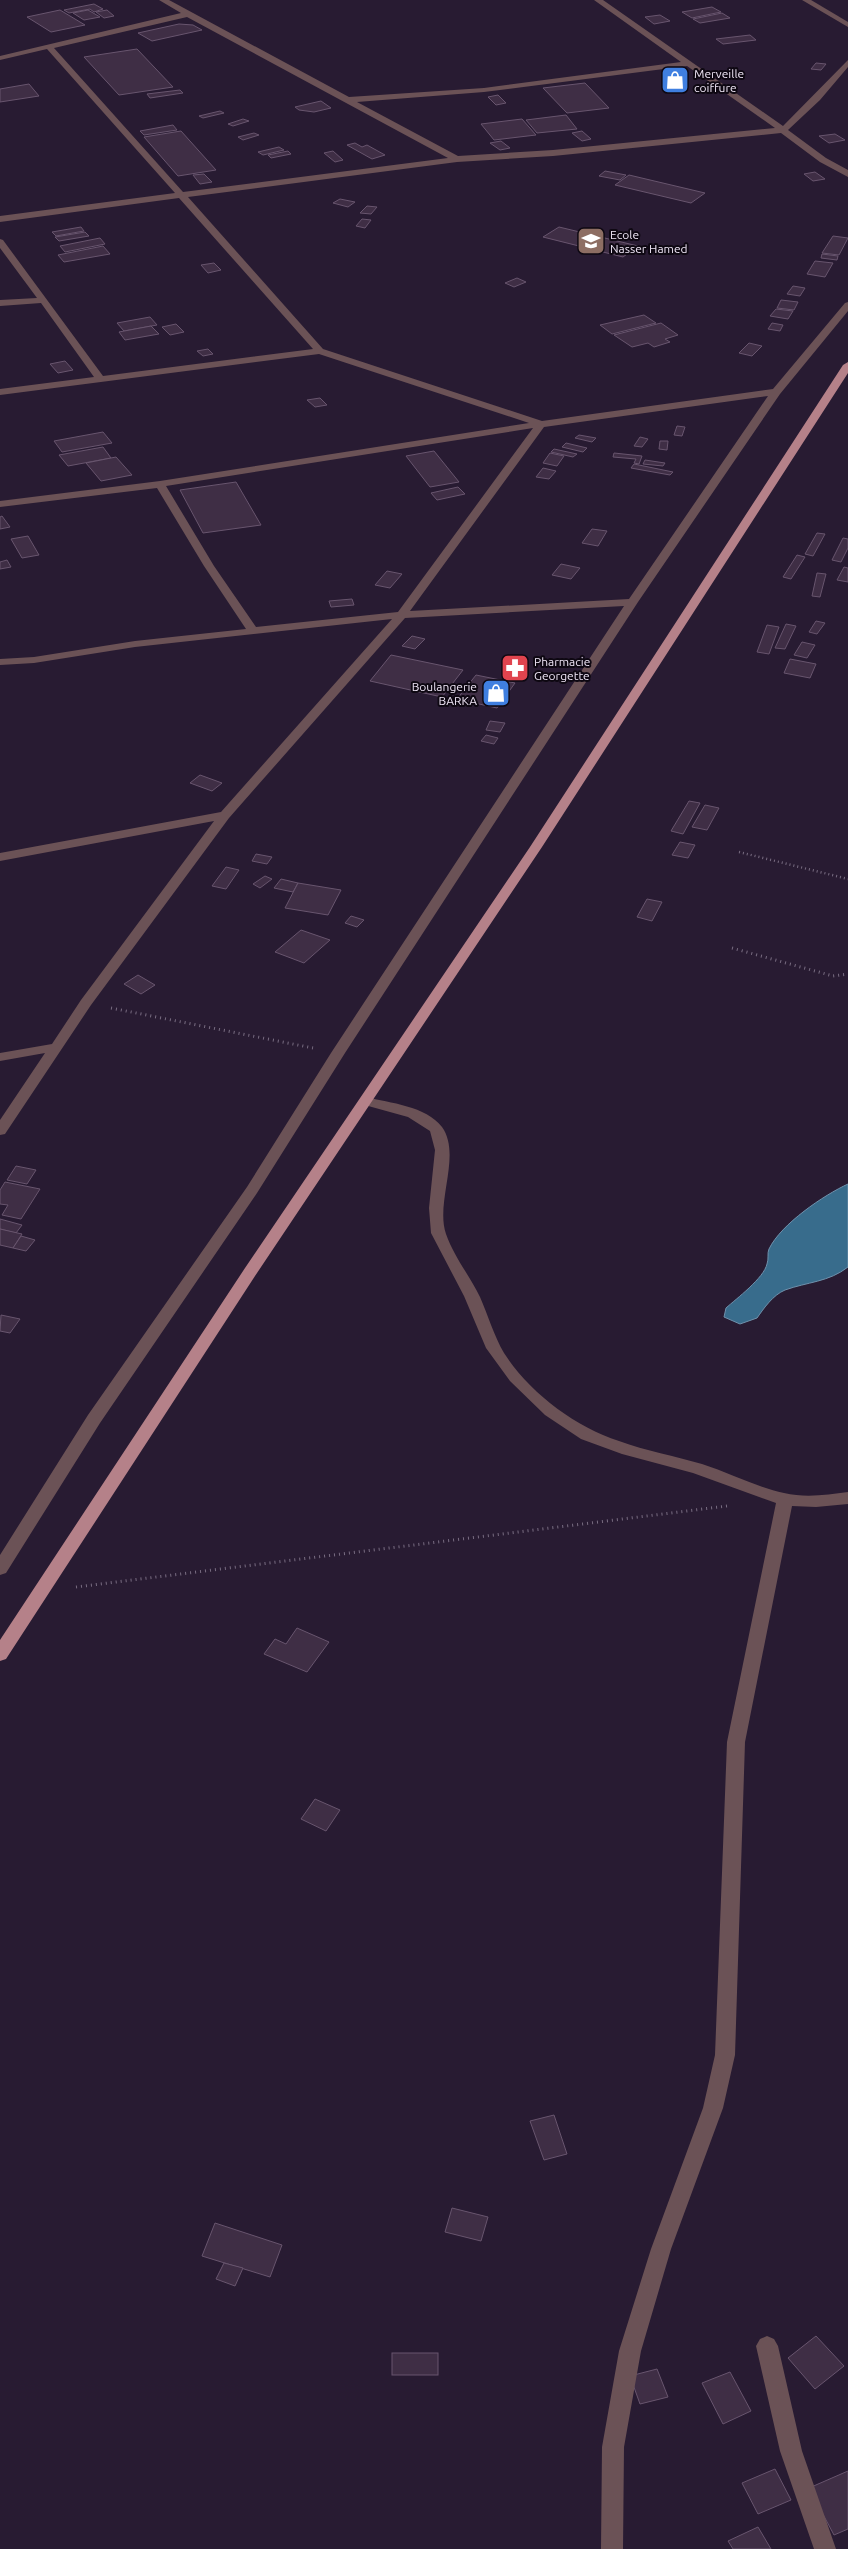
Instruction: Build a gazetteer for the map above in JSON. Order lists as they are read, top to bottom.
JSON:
{
  "places": {
    "shop": ["Merveille coiffure", "Boulangerie BARKA"],
    "school or university": ["Ecole Nasser Hamed"],
    "pharmacy": ["Pharmacie Georgette"]
  }
}
